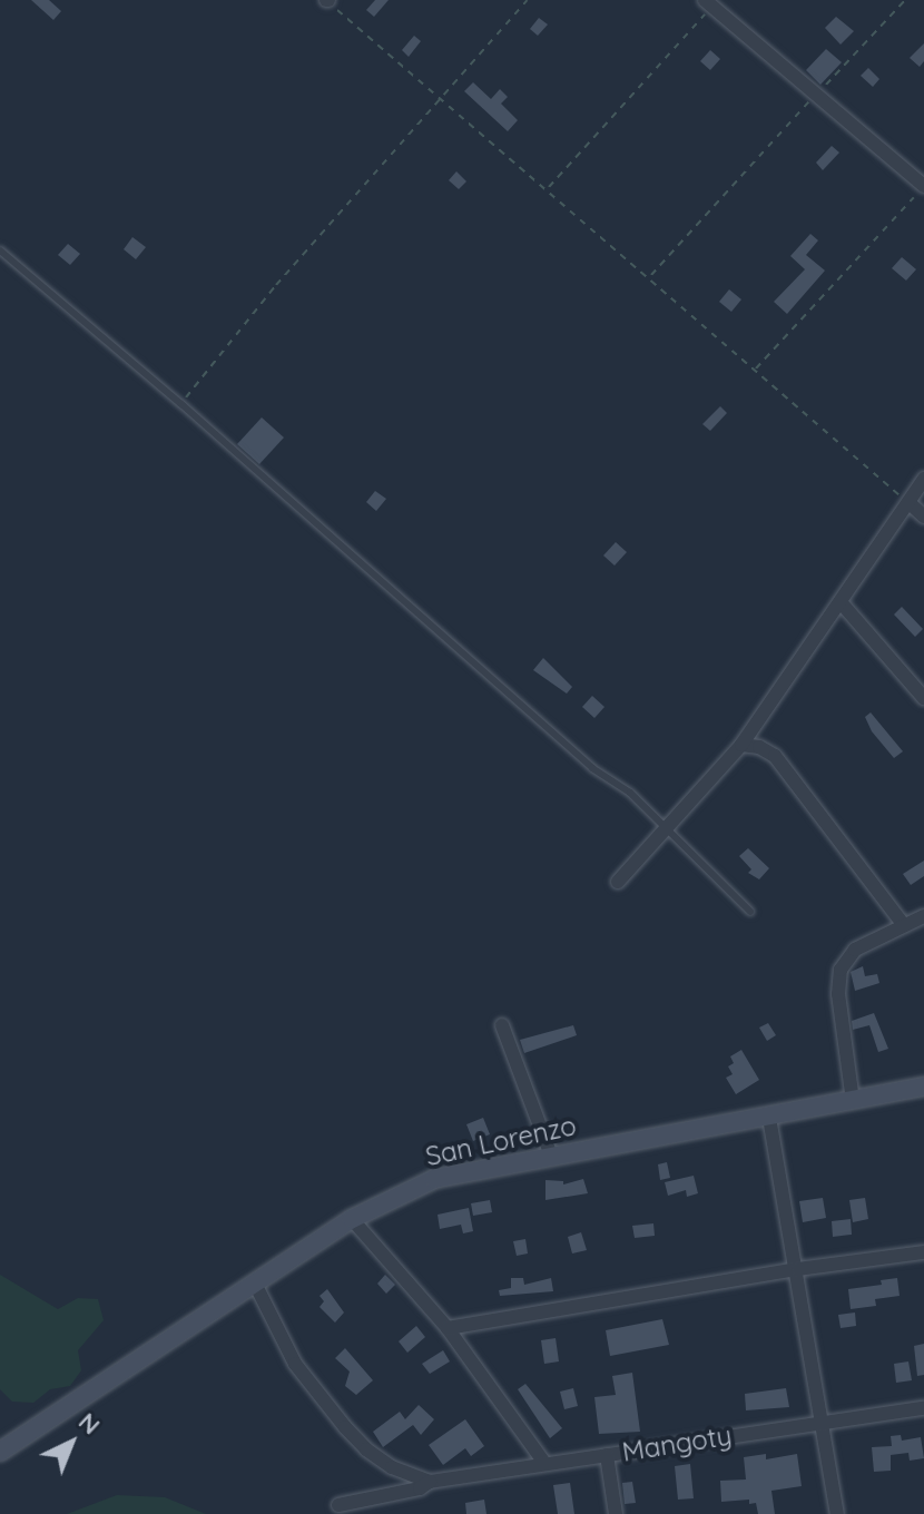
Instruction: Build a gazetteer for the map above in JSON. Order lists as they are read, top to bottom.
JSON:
{
  "streets": {
    "street": ["San Lorenzo", "Mangoty"]
  },
  "north": "top right"
}
